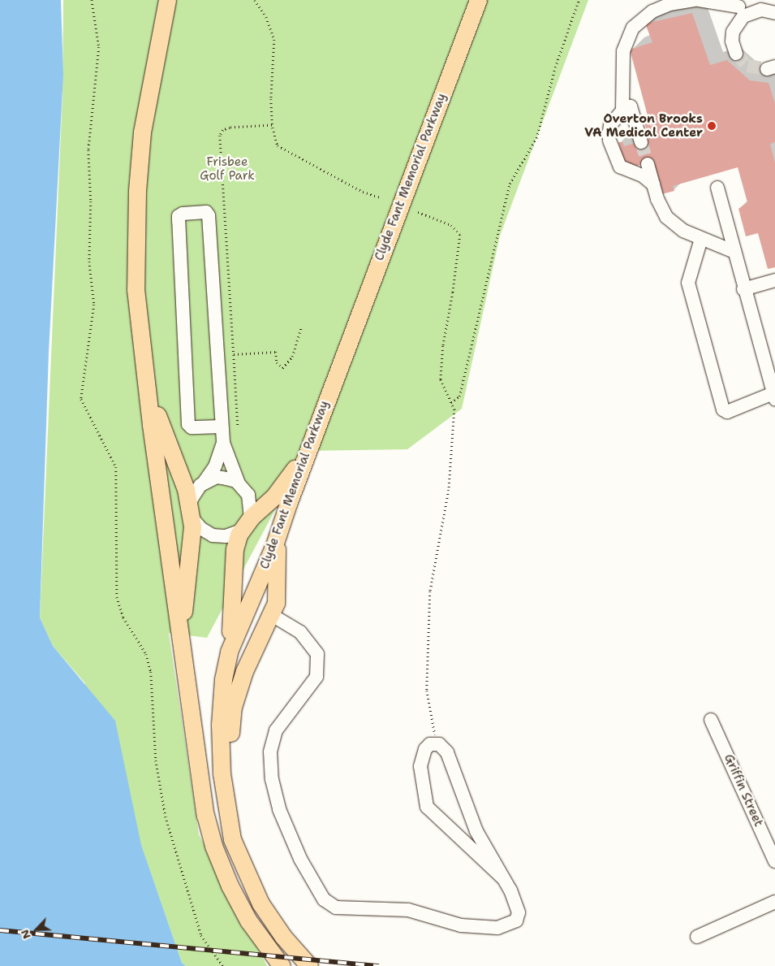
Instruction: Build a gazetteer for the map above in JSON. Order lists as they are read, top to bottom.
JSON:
{
  "streets": {
    "main road": ["Clyde Fant Memorial Parkway"],
    "street": ["Griffin Street"]
  },
  "parks": ["Frisbee Golf Park"],
  "places": ["Overton Brooks VA Medical Center"],
  "north": "bottom left"
}
